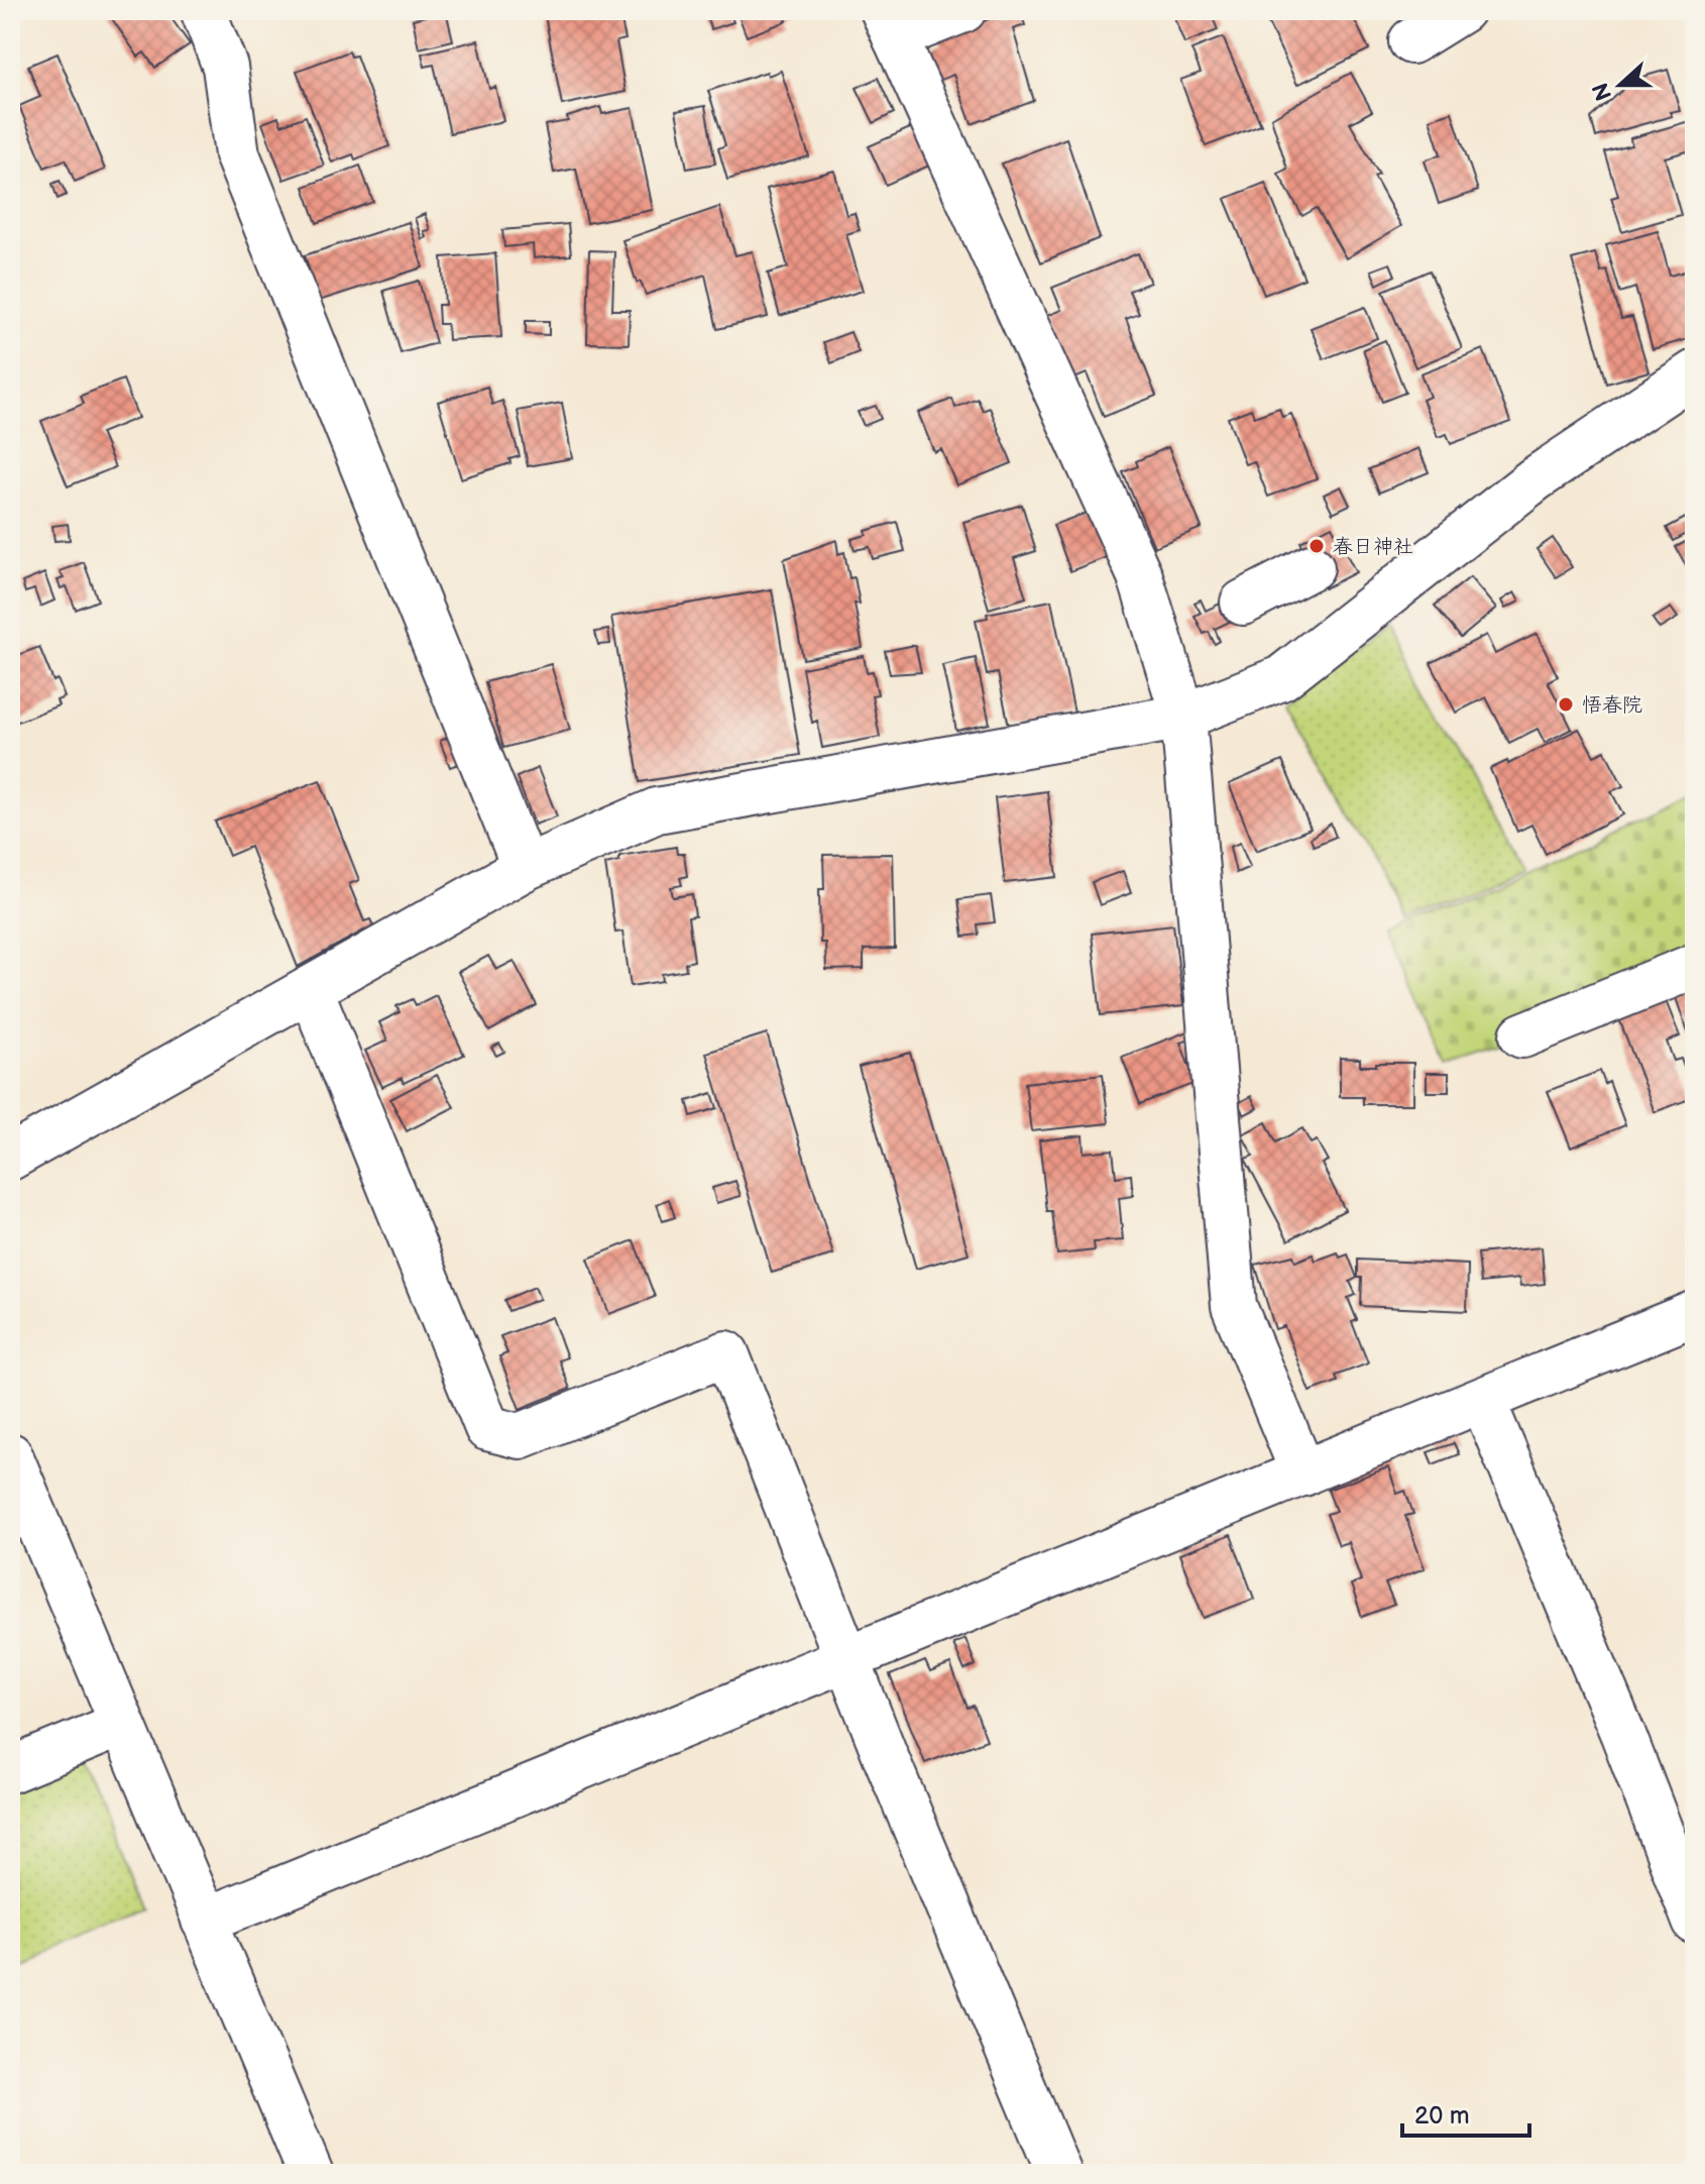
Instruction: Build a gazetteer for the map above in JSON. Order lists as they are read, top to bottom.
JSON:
{
  "places": ["春日神社", "悟春院"],
  "scale_bar": "20 m",
  "north": "left"
}
